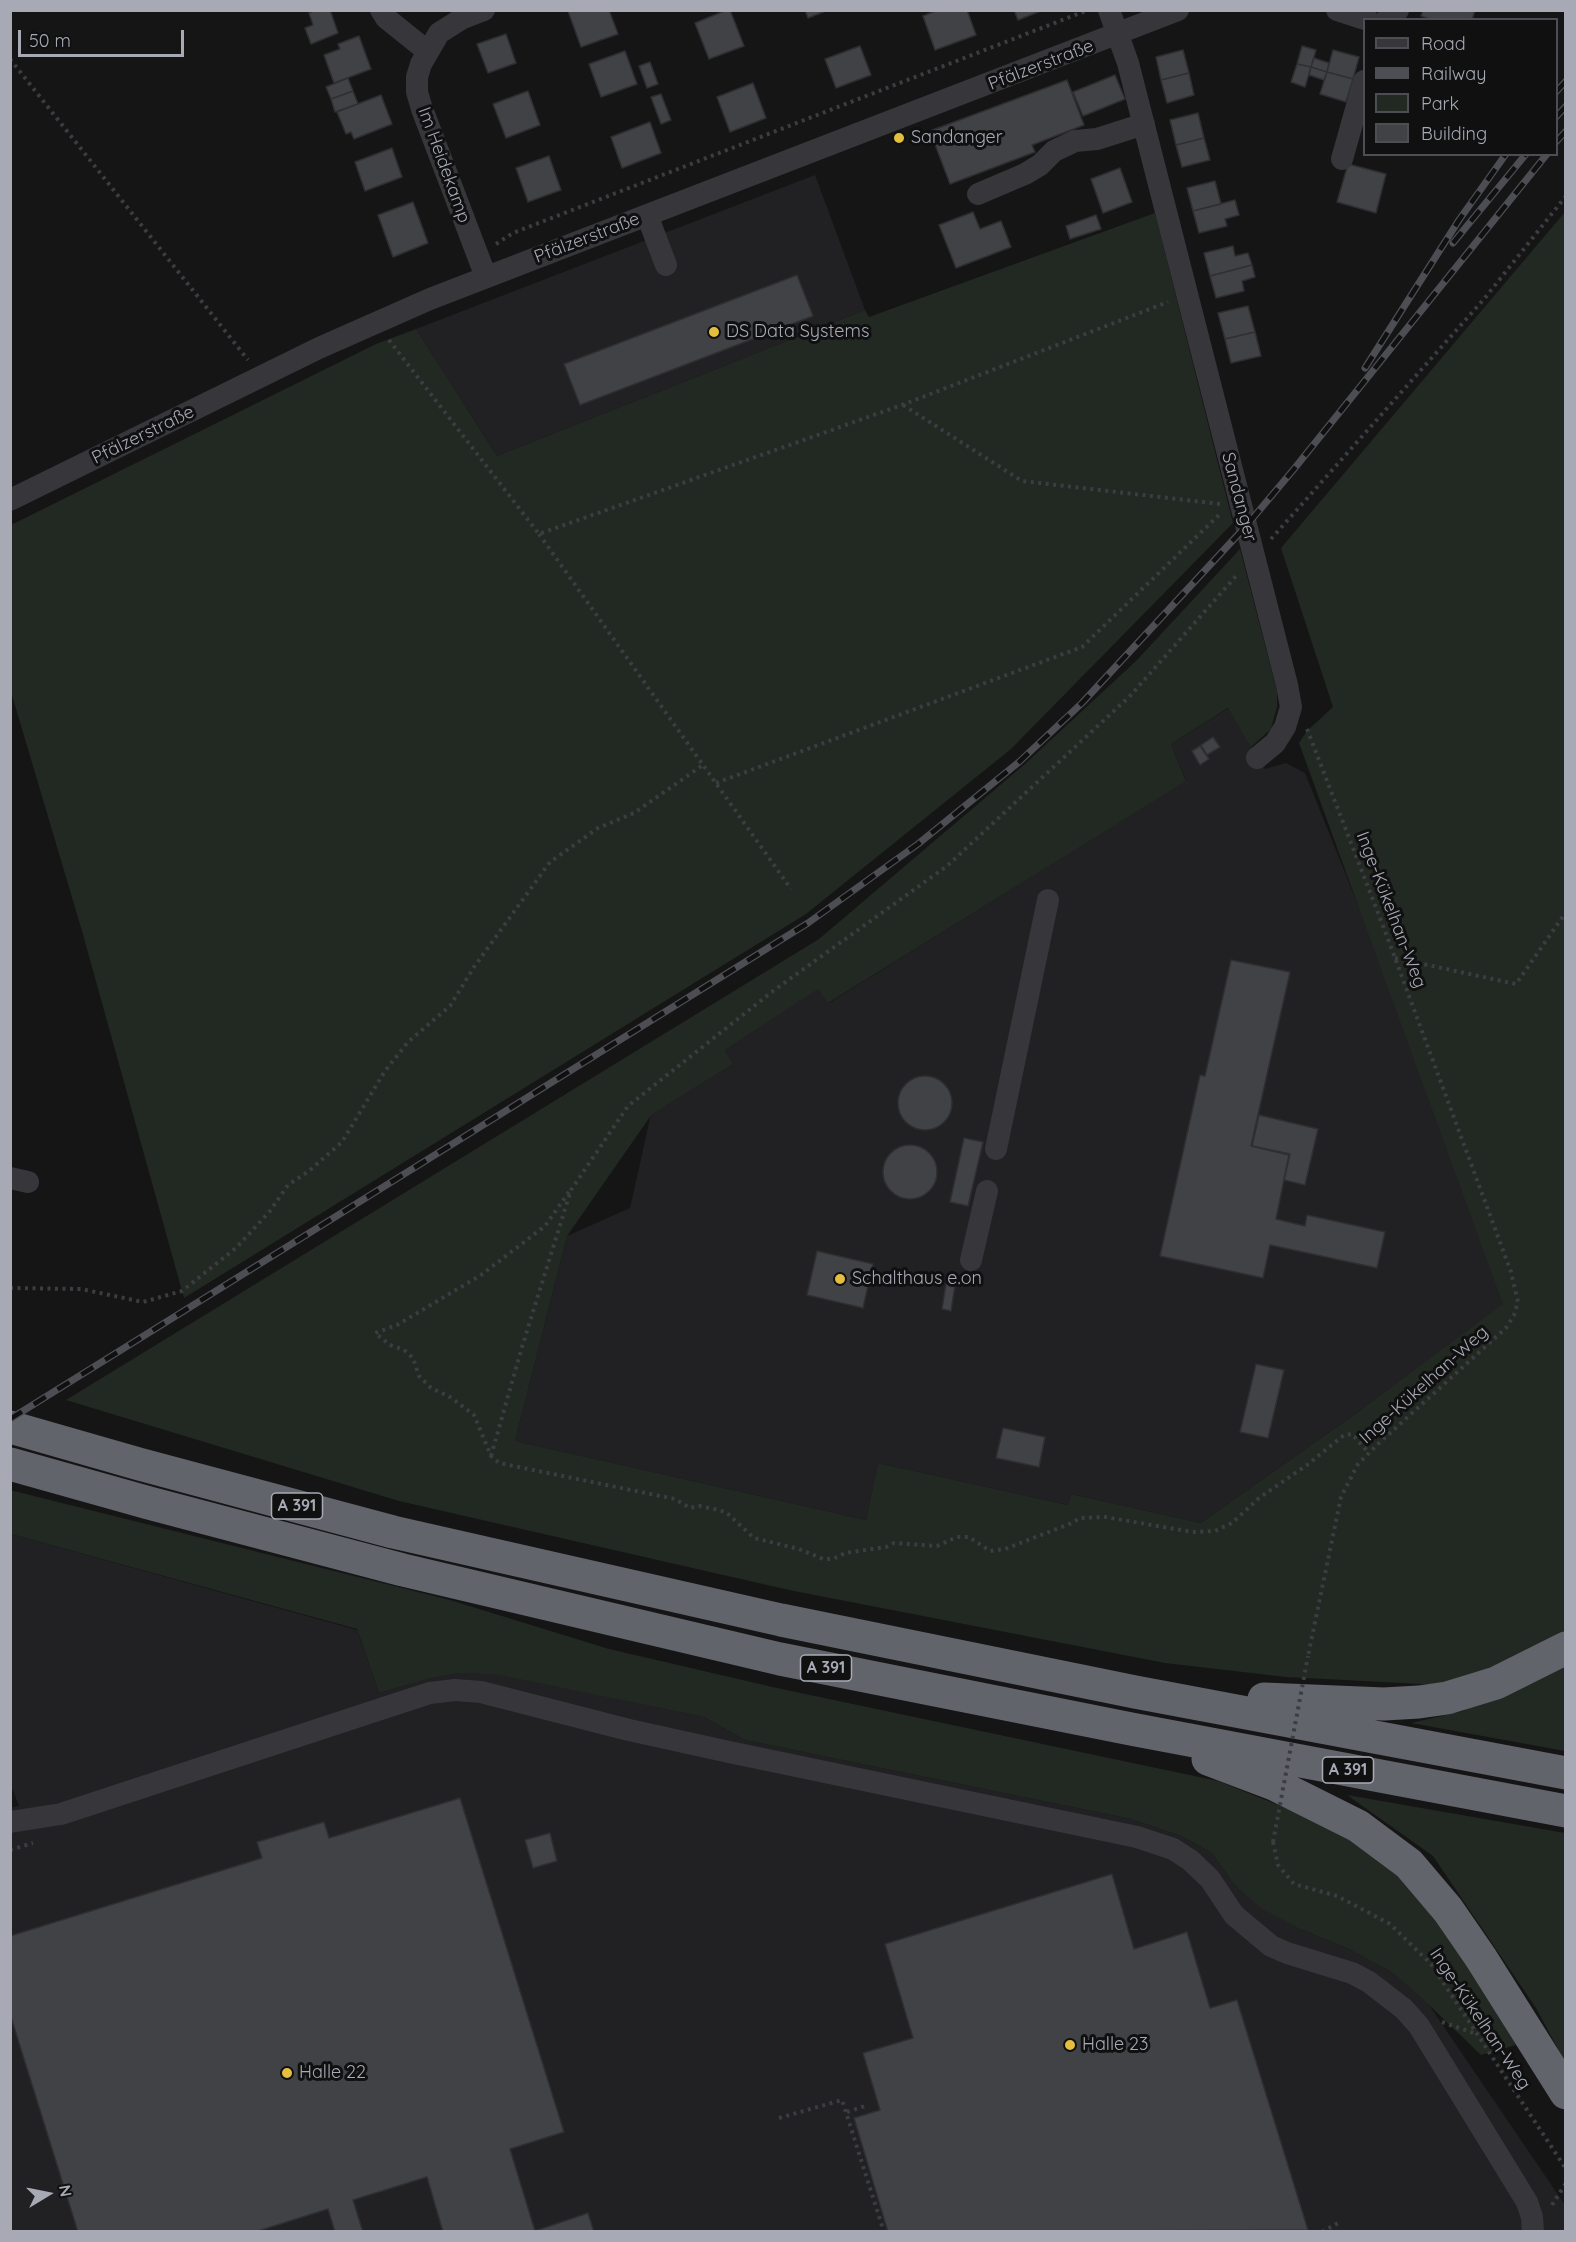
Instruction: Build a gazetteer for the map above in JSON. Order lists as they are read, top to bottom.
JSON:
{
  "streets": {
    "highway": ["A 391"],
    "street": ["Pfälzerstraße", "Im Heidekamp", "Sandanger"],
    "path": ["Inge-Kükelhan-Weg"]
  },
  "crossings": [
    ["Pfälzerstraße", "Im Heidekamp"],
    ["Pfälzerstraße", "Sandanger"],
    ["Sandanger", "Inge-Kükelhan-Weg"]
  ],
  "places": [
    "Sandanger",
    "DS Data Systems",
    "Schalthaus e.on",
    "Halle 23",
    "Halle 22"
  ],
  "legend": [
    "Road",
    "Railway",
    "Park",
    "Building"
  ],
  "scale_bar": "50 m",
  "north": "right"
}
